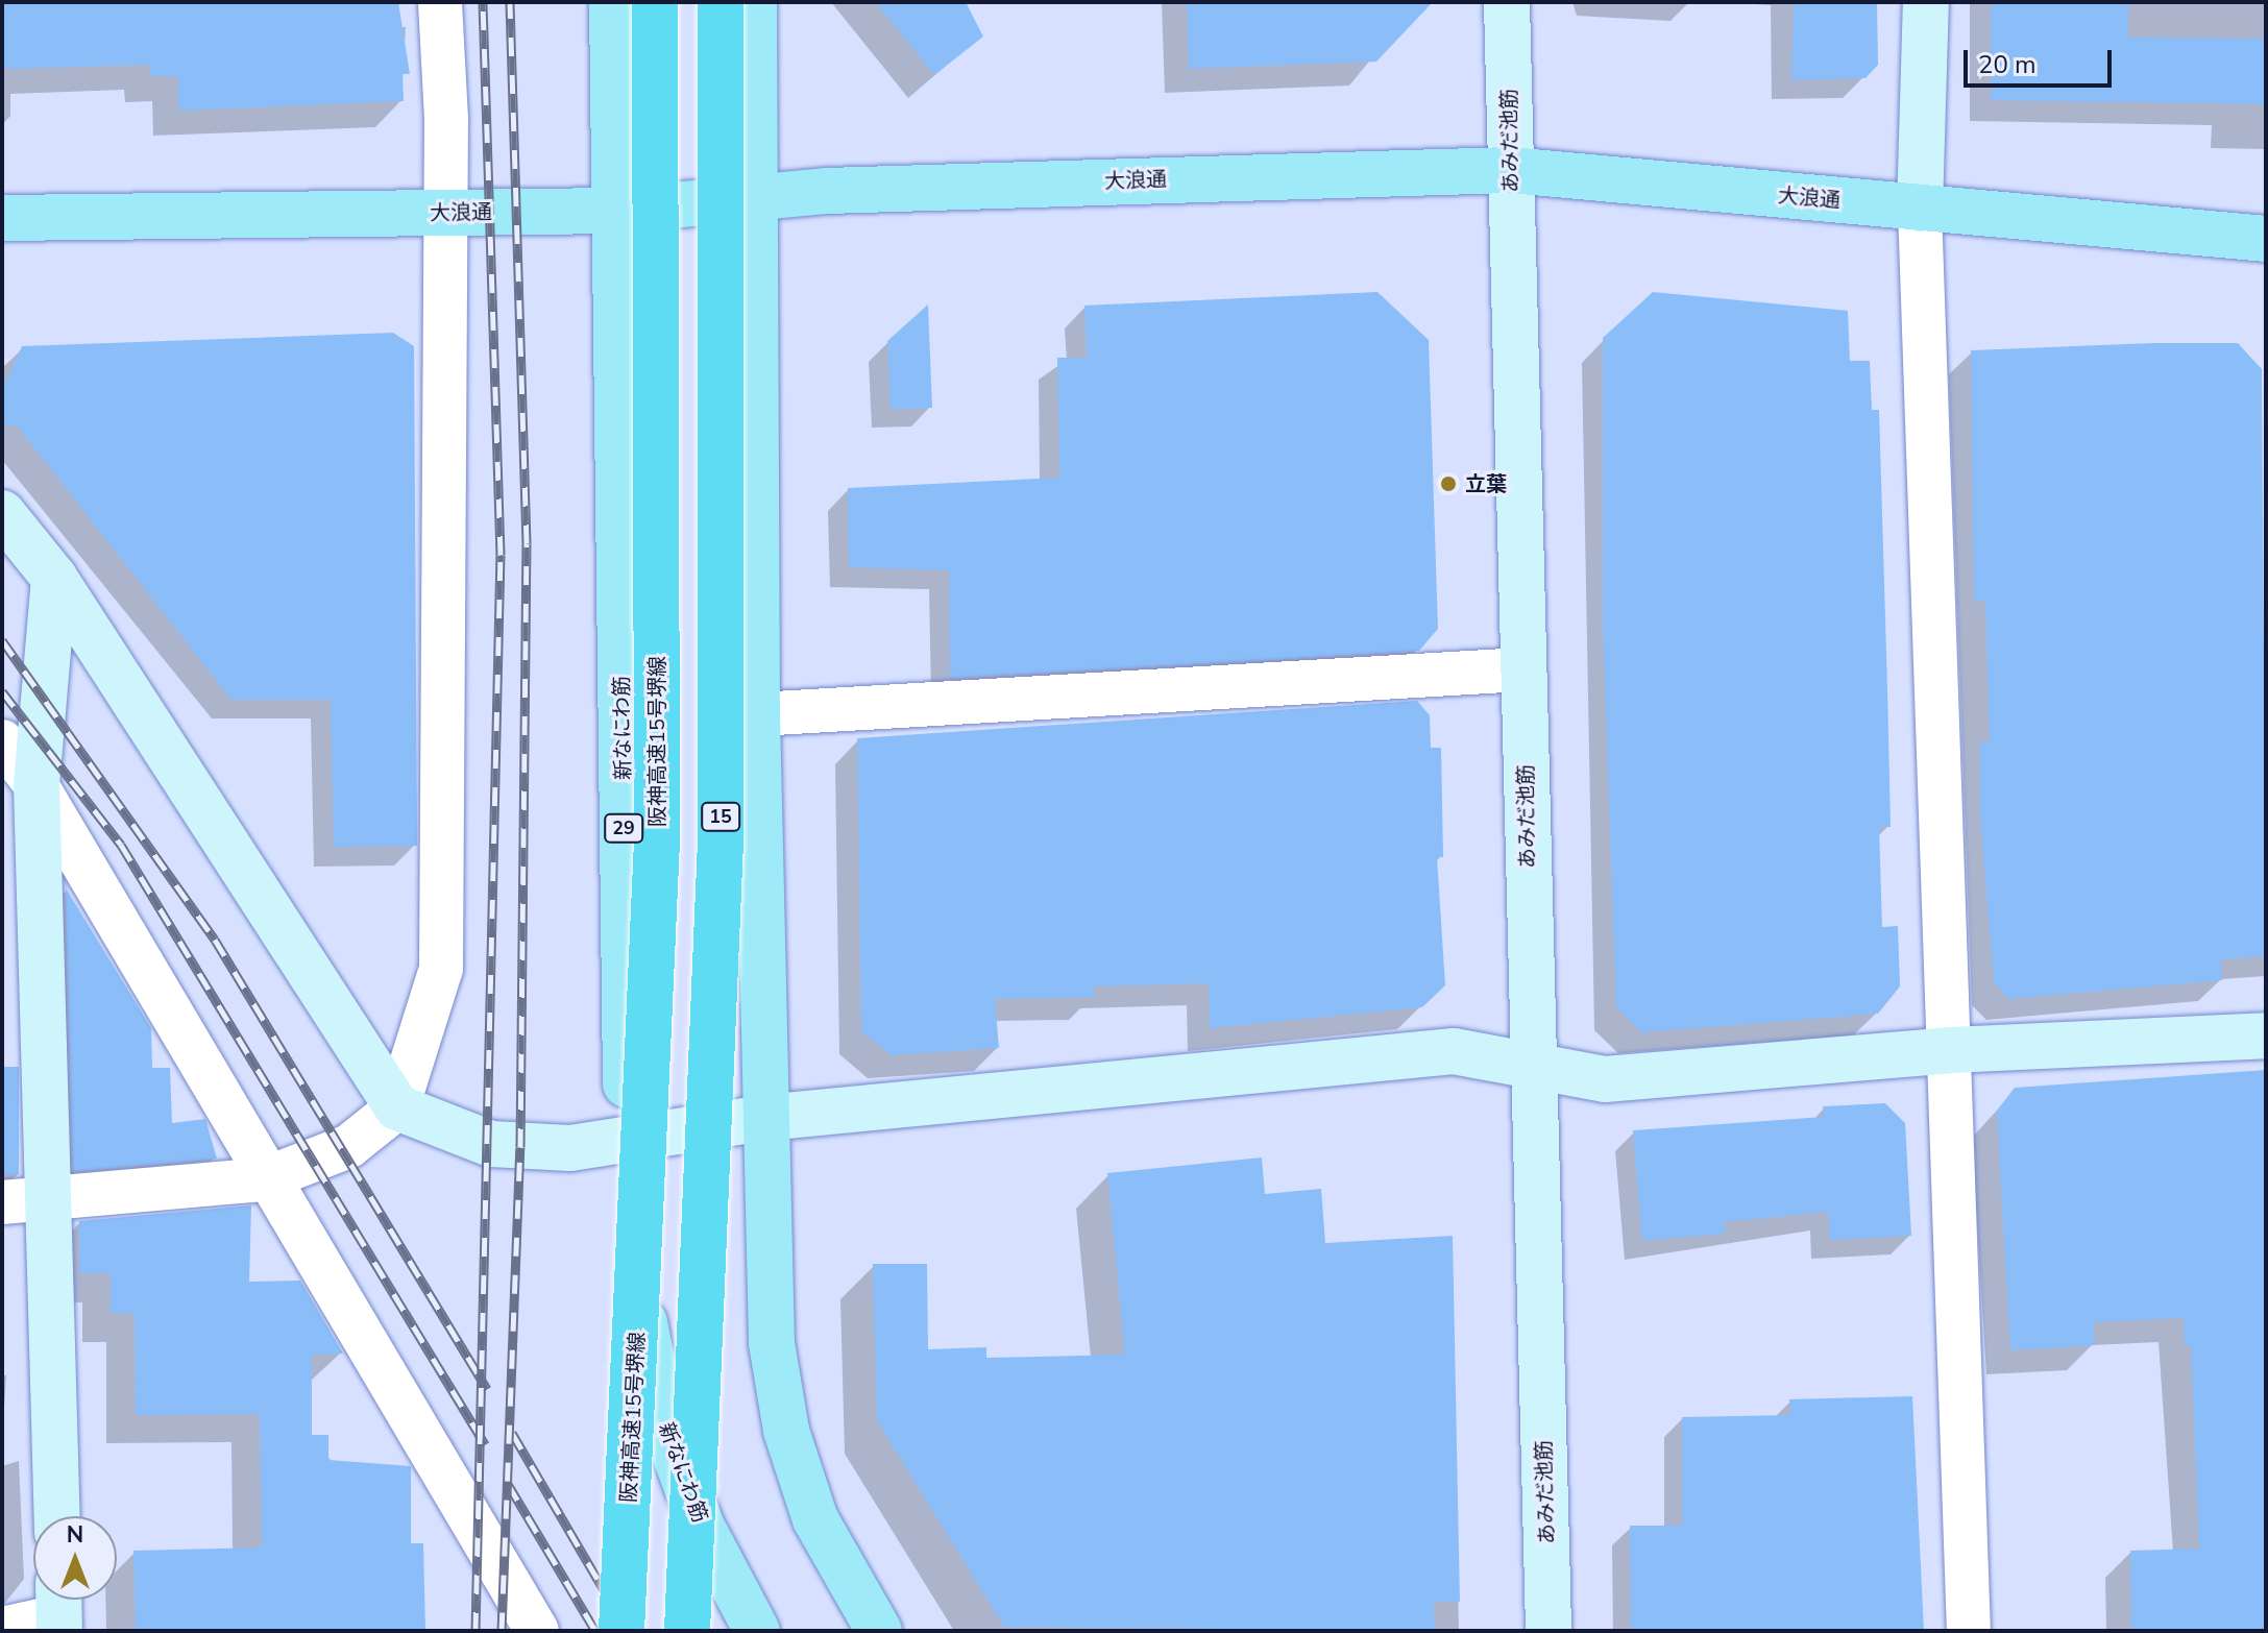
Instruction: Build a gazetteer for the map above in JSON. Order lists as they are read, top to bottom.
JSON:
{
  "streets": {
    "highway": ["阪神高速15号堺線", "15"],
    "main road": ["大浪通", "新なにわ筋", "29"],
    "street": ["あみだ池筋"]
  },
  "crossings": [
    ["あみだ池筋", "大浪通"],
    ["大浪通", "新なにわ筋"]
  ],
  "places": ["立葉"],
  "scale_bar": "20 m",
  "north": "top"
}
